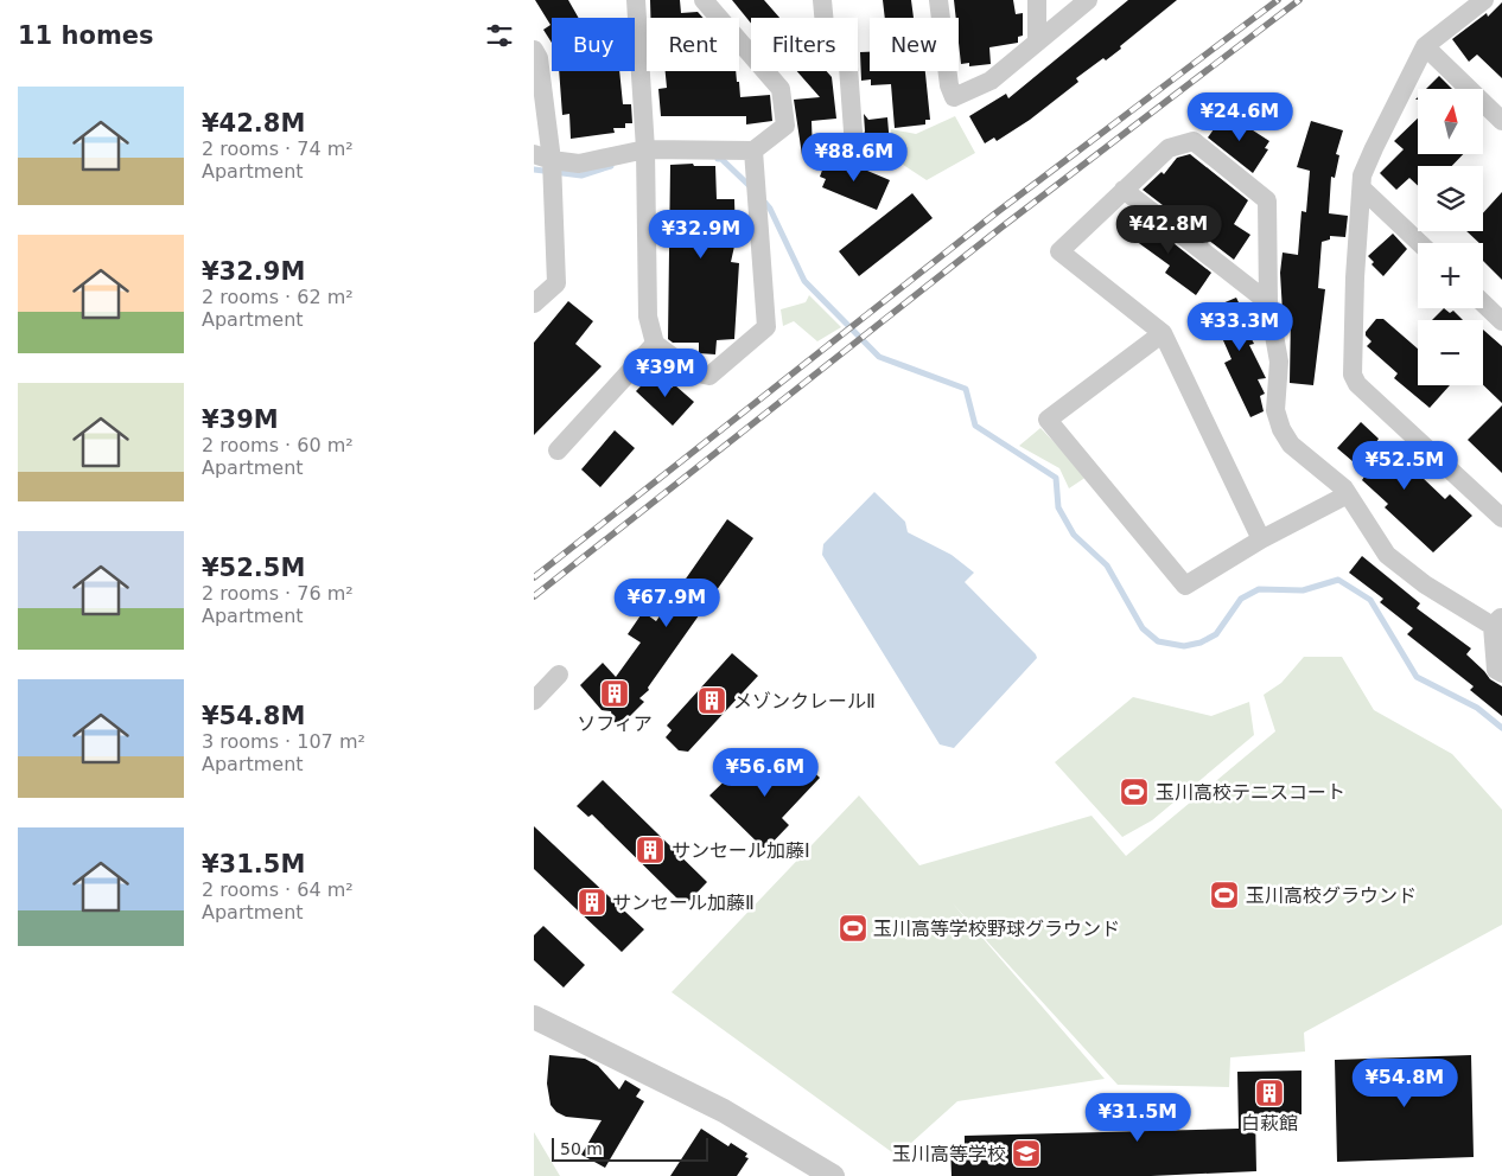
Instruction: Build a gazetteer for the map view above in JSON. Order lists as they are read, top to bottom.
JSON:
{
  "places": {
    "building": [
      "ソフィア",
      "メゾンクレールⅡ",
      "サンセール加藤Ⅰ",
      "サンセール加藤Ⅱ",
      "白萩館"
    ],
    "sports": ["玉川高校テニスコート", "玉川高校グラウンド", "玉川高等学校野球グラウンド"],
    "school or university": ["玉川高等学校"]
  },
  "scale_bar": "50 m",
  "north": "top",
  "page": {
    "heading": "11 homes",
    "chip": [
      "Buy",
      "Rent",
      "Filters",
      "New"
    ],
    "list": [
      {
        "name": "¥42.8M",
        "note": "2 rooms · 74 m² · Apartment"
      },
      {
        "name": "¥32.9M",
        "note": "2 rooms · 62 m² · Apartment"
      },
      {
        "name": "¥39M",
        "note": "2 rooms · 60 m² · Apartment"
      },
      {
        "name": "¥52.5M",
        "note": "2 rooms · 76 m² · Apartment"
      },
      {
        "name": "¥54.8M",
        "note": "3 rooms · 107 m² · Apartment"
      },
      {
        "name": "¥31.5M",
        "note": "2 rooms · 64 m² · Apartment"
      }
    ],
    "map_buttons": ["+", "−"],
    "price": [
      "¥24.6M",
      "¥88.6M",
      "¥42.8M",
      "¥32.9M",
      "¥33.3M",
      "¥39M",
      "¥52.5M",
      "¥67.9M",
      "¥56.6M",
      "¥54.8M",
      "¥31.5M"
    ],
    "scale": "50 m"
  }
}
